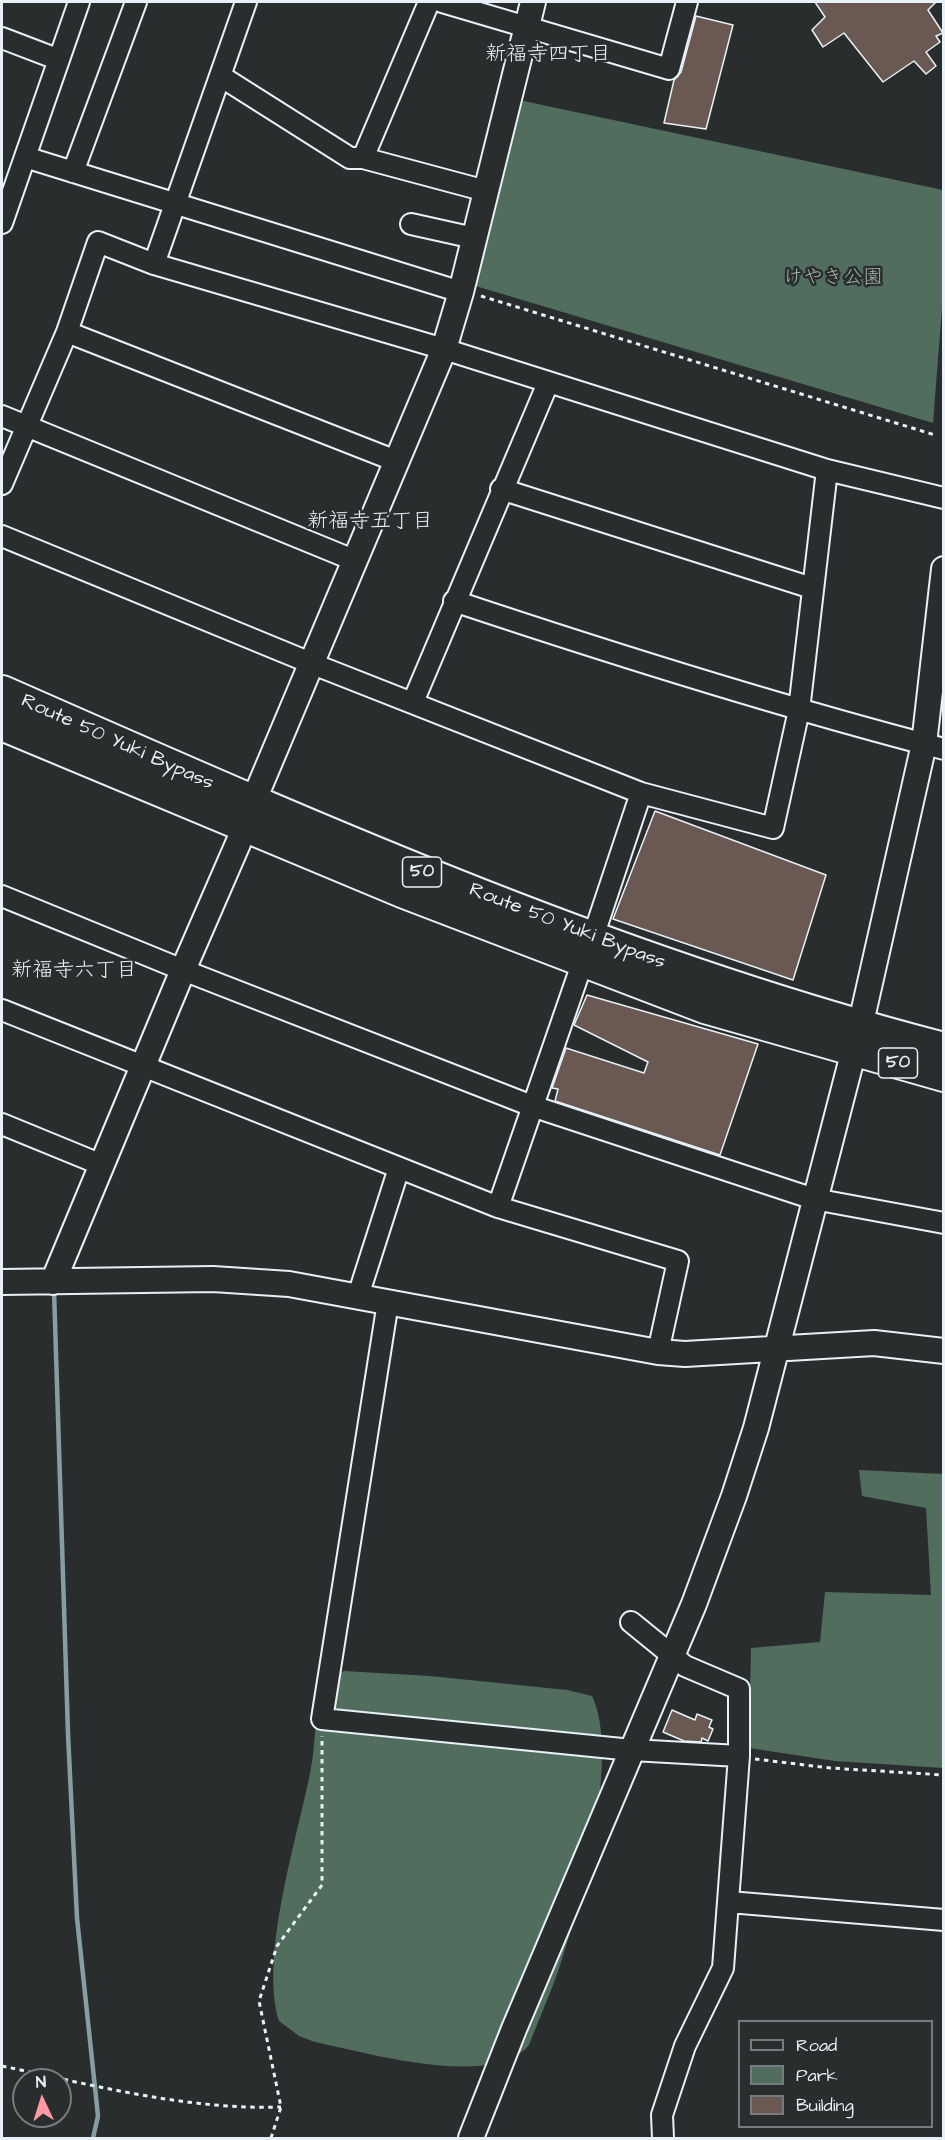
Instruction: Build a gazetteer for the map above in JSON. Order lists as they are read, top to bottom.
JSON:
{
  "streets": {
    "highway": ["Route 50 Yuki Bypass", "50"]
  },
  "districts": ["新福寺四丁目", "新福寺五丁目", "新福寺六丁目"],
  "parks": ["けやき公園"],
  "legend": ["Road", "Park", "Building"],
  "north": "top"
}
